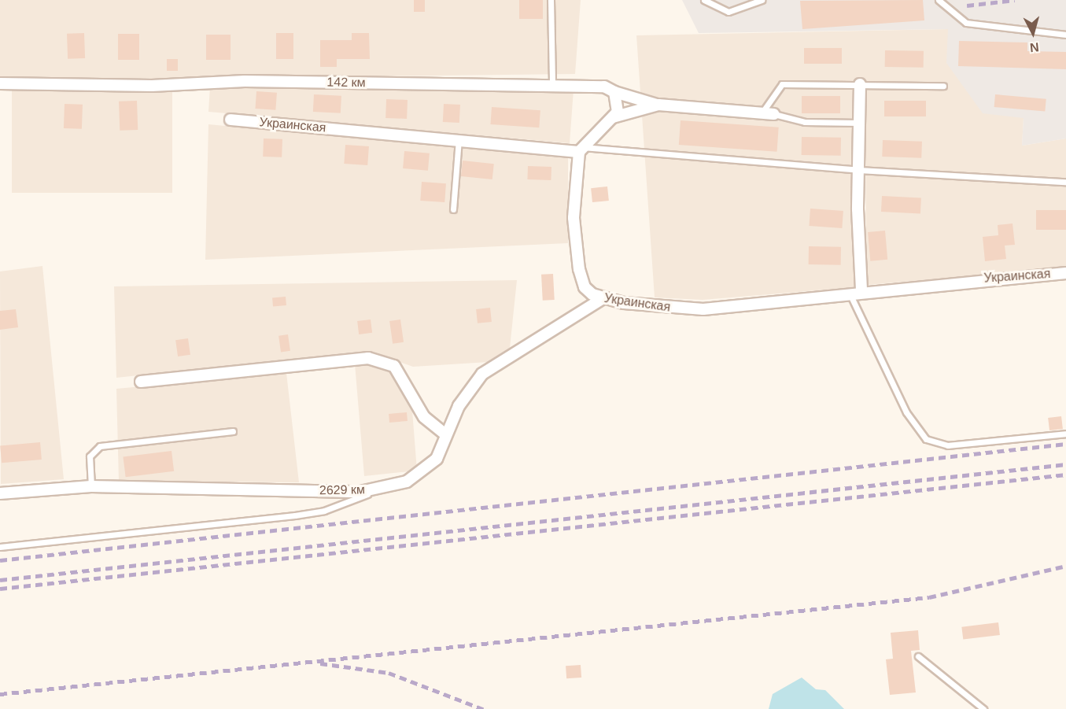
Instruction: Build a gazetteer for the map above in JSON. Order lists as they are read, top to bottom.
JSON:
{
  "streets": {
    "street": ["142 км", "Украинская", "2629 км"]
  },
  "crossings": [
    ["Украинская", "2629 км"]
  ],
  "north": "bottom"
}
